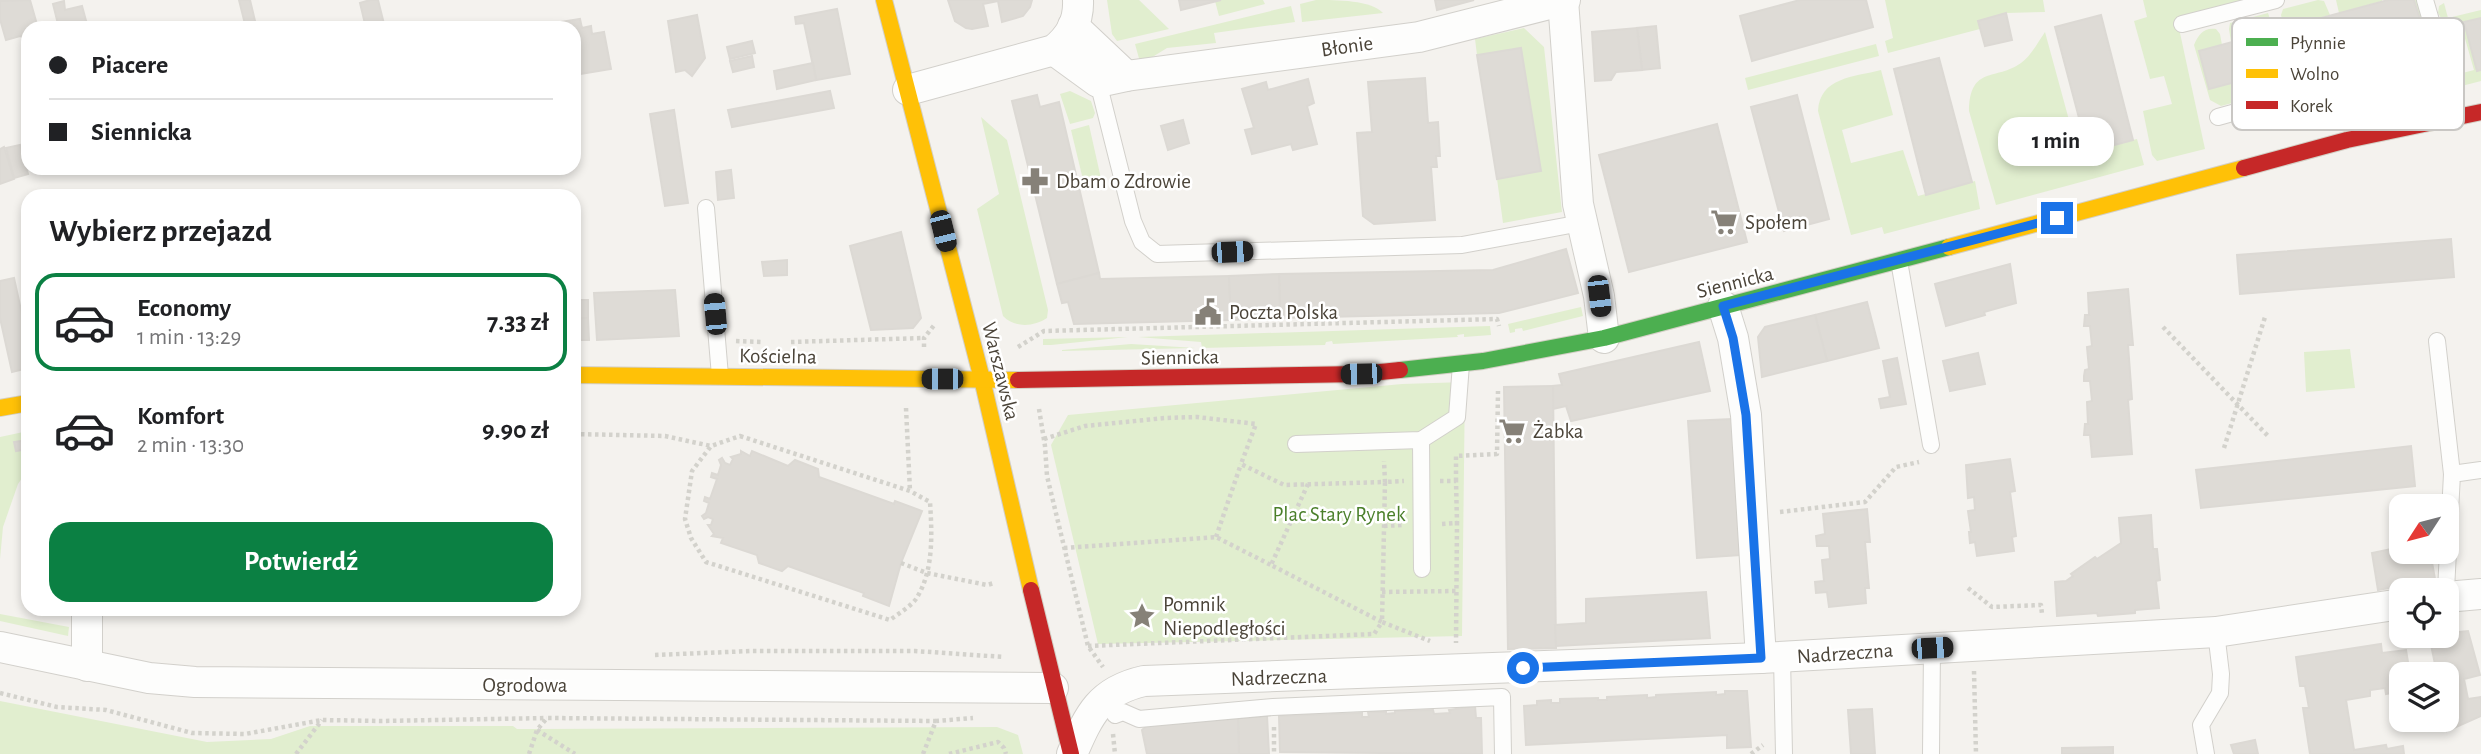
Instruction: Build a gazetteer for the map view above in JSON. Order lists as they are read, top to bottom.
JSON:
{
  "streets": {
    "main road": ["Siennicka", "Kościelna", "Warszawska"],
    "street": ["Błonie", "Nadrzeczna", "Ogrodowa"]
  },
  "crossings": [
    ["Siennicka", "Kościelna"],
    ["Siennicka", "Warszawska"],
    ["Kościelna", "Warszawska"],
    ["Warszawska", "Nadrzeczna"],
    ["Warszawska", "Ogrodowa"]
  ],
  "parks": ["Plac Stary Rynek"],
  "places": {
    "pharmacy": ["Dbam o Zdrowie"],
    "supermarket": ["Społem", "Żabka"],
    "public building": ["Poczta Polska"],
    "place": ["Pomnik Niepodległości"]
  },
  "legend": ["Płynnie", "Wolno", "Korek"],
  "north": "bottom left",
  "page": {
    "banner": ["Piacere", "Siennicka"],
    "bubble": "1 min",
    "heading": "Wybierz przejazd",
    "list": [
      {
        "name": "Economy",
        "note": "1 min · 13:29",
        "value": "7.33 zł"
      },
      {
        "name": "Komfort",
        "note": "2 min · 13:30",
        "value": "9.90 zł"
      }
    ],
    "buttons": "Potwierdź"
  }
}
